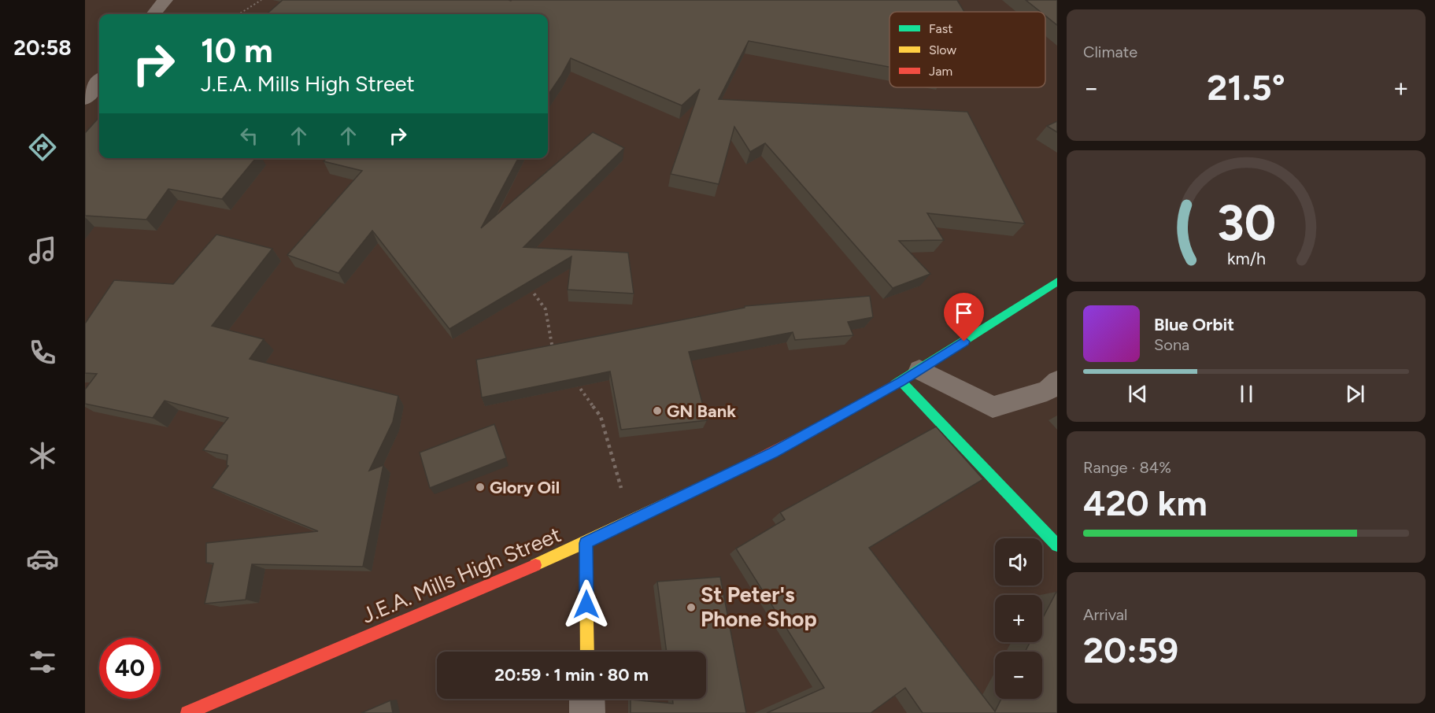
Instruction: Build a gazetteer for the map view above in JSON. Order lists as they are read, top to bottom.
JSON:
{
  "streets": {
    "main road": ["J.E.A. Mills High Street"]
  },
  "places": ["GN Bank", "Glory Oil", "St Peter's Phone Shop"],
  "legend": ["Fast", "Slow", "Jam"],
  "page": {
    "tabs": "20:58",
    "tile": [
      "Climate",
      ["Range · 84%", "420 km"],
      ["Arrival", "20:59"]
    ],
    "turn": ["10 m", "J.E.A. Mills High Street"],
    "heat": ["−", "21.5°", "+"],
    "song": ["Blue Orbit", "Sona"],
    "map_buttons": ["+", "−"],
    "limit": "40",
    "trip": "20:59 · 1 min · 80 m",
    "gauge": ["30", "km/h"]
  }
}
